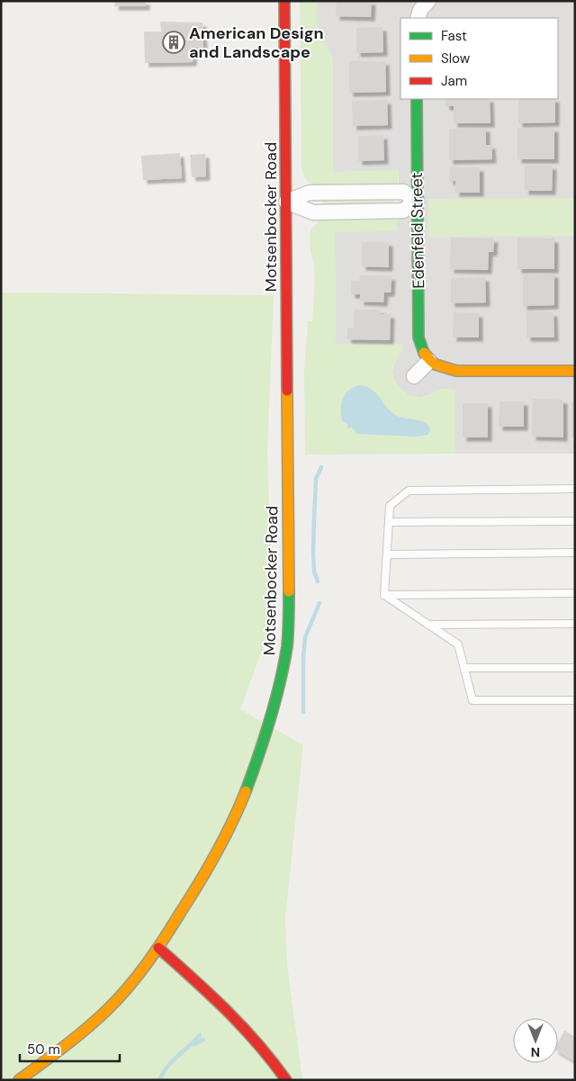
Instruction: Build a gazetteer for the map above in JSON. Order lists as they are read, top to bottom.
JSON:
{
  "streets": {
    "main road": ["Motsenbocker Road", "Edenfeld Street"]
  },
  "places": {
    "building": ["American Design and Landscape"]
  },
  "legend": ["Fast", "Slow", "Jam"],
  "scale_bar": "50 m",
  "north": "bottom"
}
